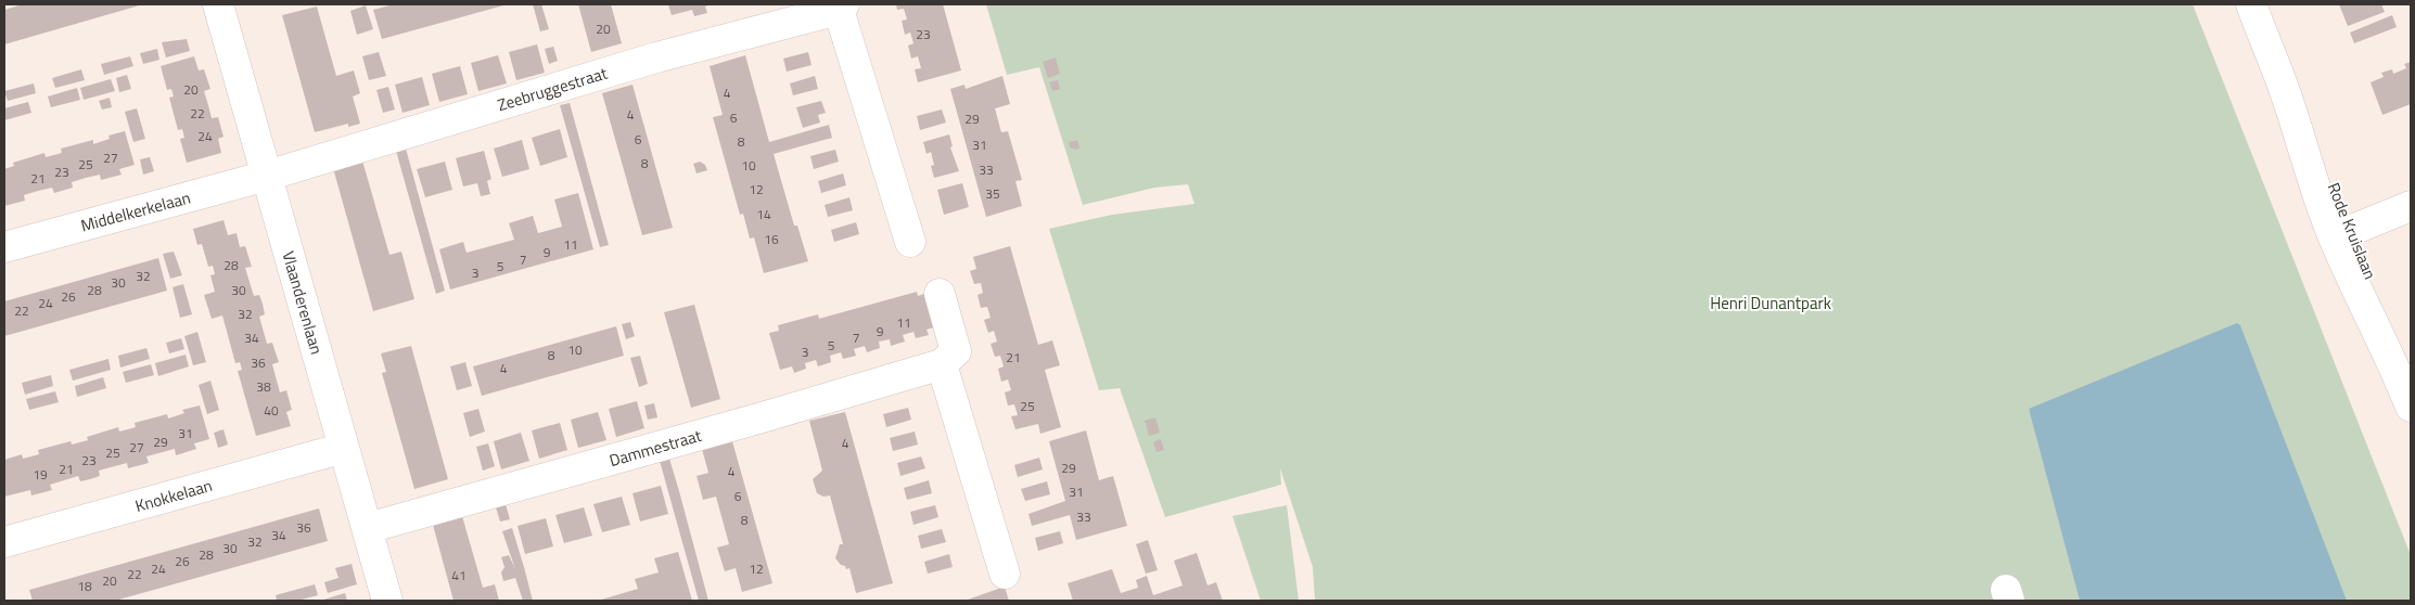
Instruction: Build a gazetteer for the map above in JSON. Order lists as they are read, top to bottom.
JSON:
{
  "streets": {
    "street": [
      "Zeebruggestraat",
      "Middelkerkelaan",
      "Rode Kruislaan",
      "Vlaanderenlaan",
      "Dammestraat",
      "Knokkelaan"
    ]
  },
  "crossings": [
    ["Zeebruggestraat", "Middelkerkelaan"],
    ["Zeebruggestraat", "Vlaanderenlaan"],
    ["Middelkerkelaan", "Vlaanderenlaan"],
    ["Vlaanderenlaan", "Dammestraat"],
    ["Vlaanderenlaan", "Knokkelaan"]
  ],
  "parks": ["Henri Dunantpark"],
  "house_numbers": [
    "20",
    "23",
    "20",
    "4",
    "22",
    "4",
    "6",
    "29",
    "24",
    "6",
    "8",
    "31",
    "27",
    "8",
    "25",
    "10",
    "33",
    "23",
    "21",
    "12",
    "35",
    "14",
    "16",
    "11",
    "9",
    "7",
    "28",
    "5",
    "3",
    "32",
    "30",
    "28",
    "30",
    "26",
    "24",
    "22",
    "32",
    "11",
    "9",
    "34",
    "7",
    "5",
    "10",
    "3",
    "8",
    "21",
    "36",
    "4",
    "38",
    "25",
    "40",
    "31",
    "29",
    "4",
    "27",
    "25",
    "23",
    "29",
    "21",
    "4",
    "19",
    "31",
    "6",
    "33",
    "8",
    "36",
    "34",
    "32",
    "30",
    "28",
    "26",
    "24",
    "12",
    "22",
    "41",
    "20",
    "18"
  ]
}
